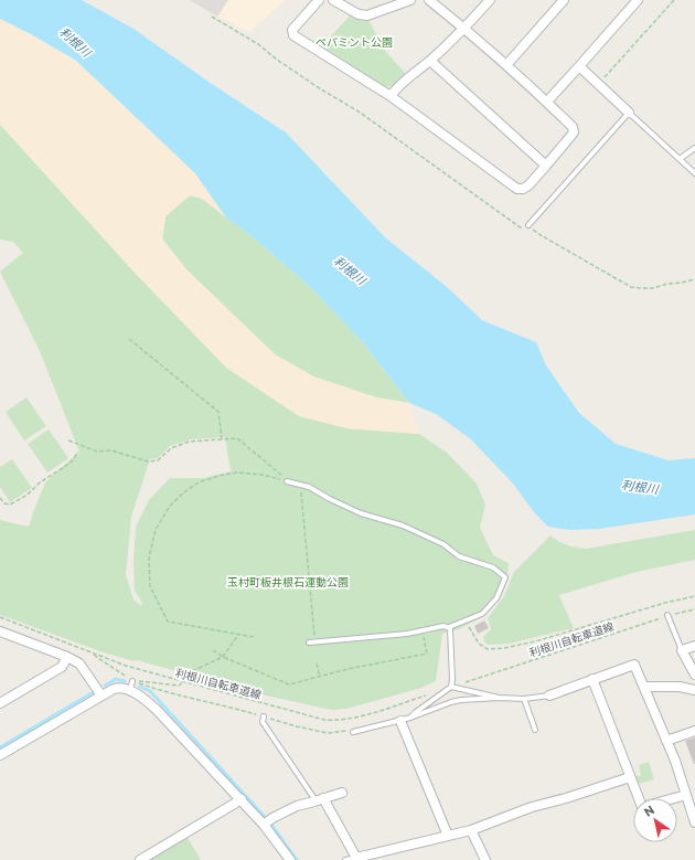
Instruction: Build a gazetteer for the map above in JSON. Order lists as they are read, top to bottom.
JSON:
{
  "streets": {
    "path": ["利根川自転車道線"]
  },
  "water": ["利根川"],
  "parks": ["ペパミント公園", "玉村町板井根石運動公園"],
  "north": "top left"
}
